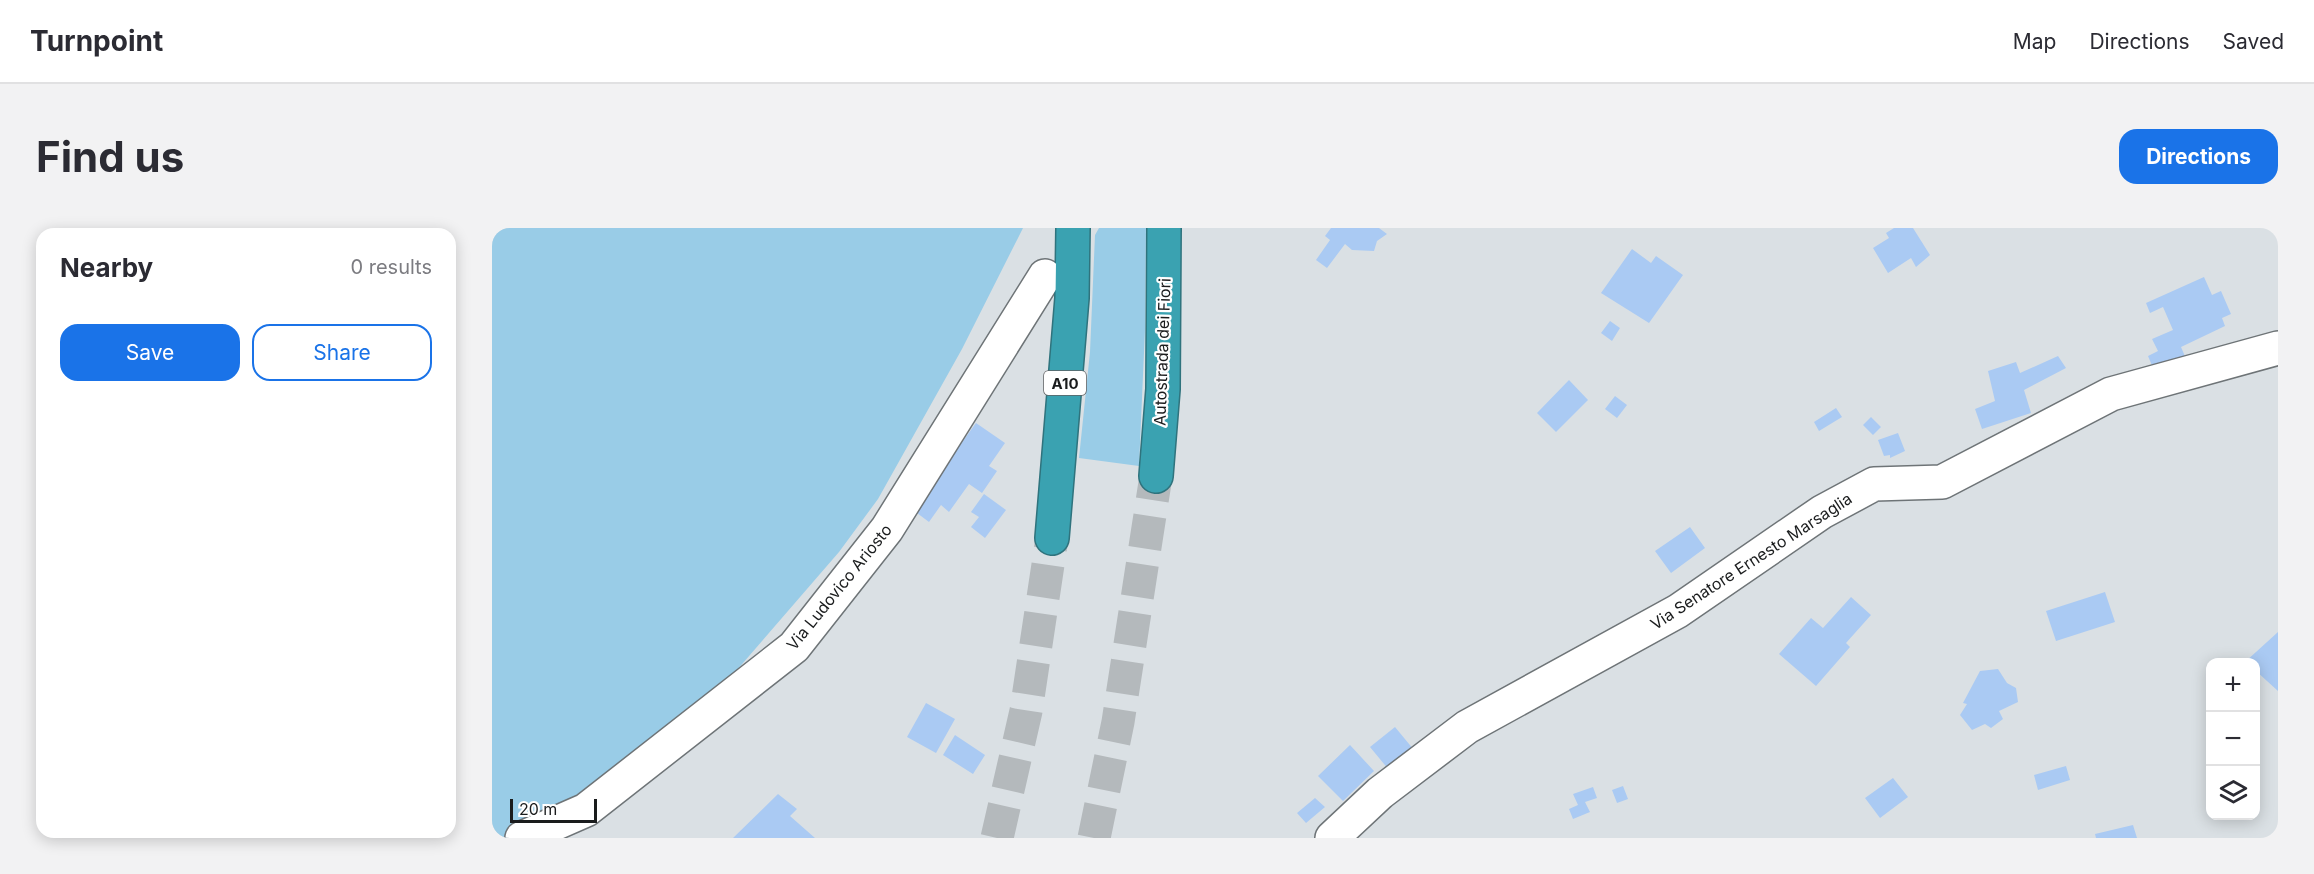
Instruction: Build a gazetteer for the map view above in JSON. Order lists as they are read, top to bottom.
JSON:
{
  "streets": {
    "highway": ["Autostrada dei Fiori", "A10"],
    "street": ["Via Senatore Ernesto Marsaglia", "Via Ludovico Ariosto"]
  },
  "scale_bar": "20 m",
  "page": {
    "header": "Turnpoint",
    "nav": ["Map", "Directions", "Saved"],
    "buttons": [
      "Directions",
      ["Save", "Share"]
    ],
    "title": "Find us",
    "heading": ["Nearby", "0 results"],
    "map_buttons": ["+", "−"],
    "scale": "20 m"
  }
}
